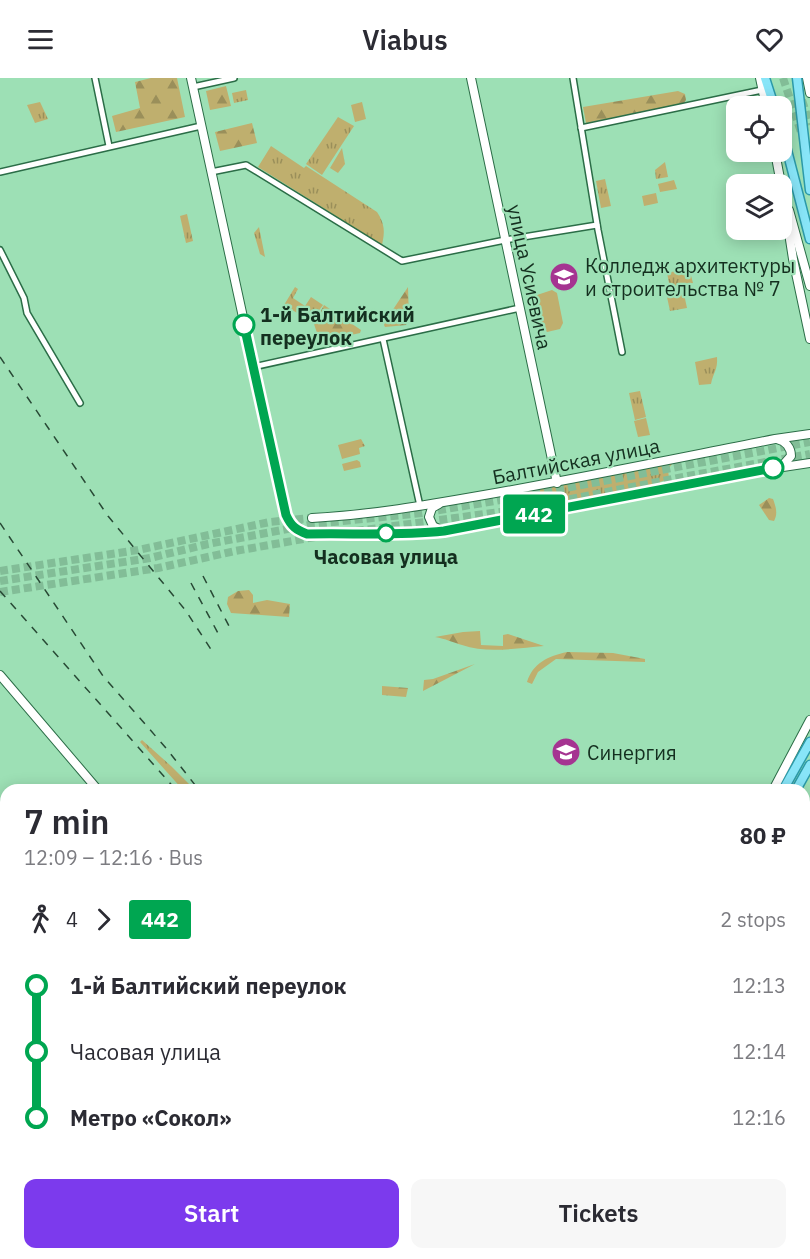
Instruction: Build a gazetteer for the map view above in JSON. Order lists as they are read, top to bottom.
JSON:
{
  "streets": {
    "street": ["улица Усиевича", "Балтийская улица"]
  },
  "crossings": [
    ["улица Усиевича", "Балтийская улица"]
  ],
  "places": {
    "school or university": ["Колледж архитектуры и строительства № 7", "Синергия"],
    "other": ["1-й Балтийский переулок", "Часовая улица"]
  },
  "lines": ["bus line 442"],
  "page": {
    "header": "Viabus",
    "on_map": "442",
    "heading": ["7 min", "12:09 – 12:16 · Bus", "80 ₽"],
    "legs": ["4", "442", "2 stops"],
    "list": [
      {
        "name": "1-й Балтийский переулок",
        "value": "12:13"
      },
      {
        "name": "Часовая улица",
        "value": "12:14"
      },
      {
        "name": "Метро «Сокол»",
        "value": "12:16"
      }
    ],
    "buttons": ["Start", "Tickets"]
  }
}
